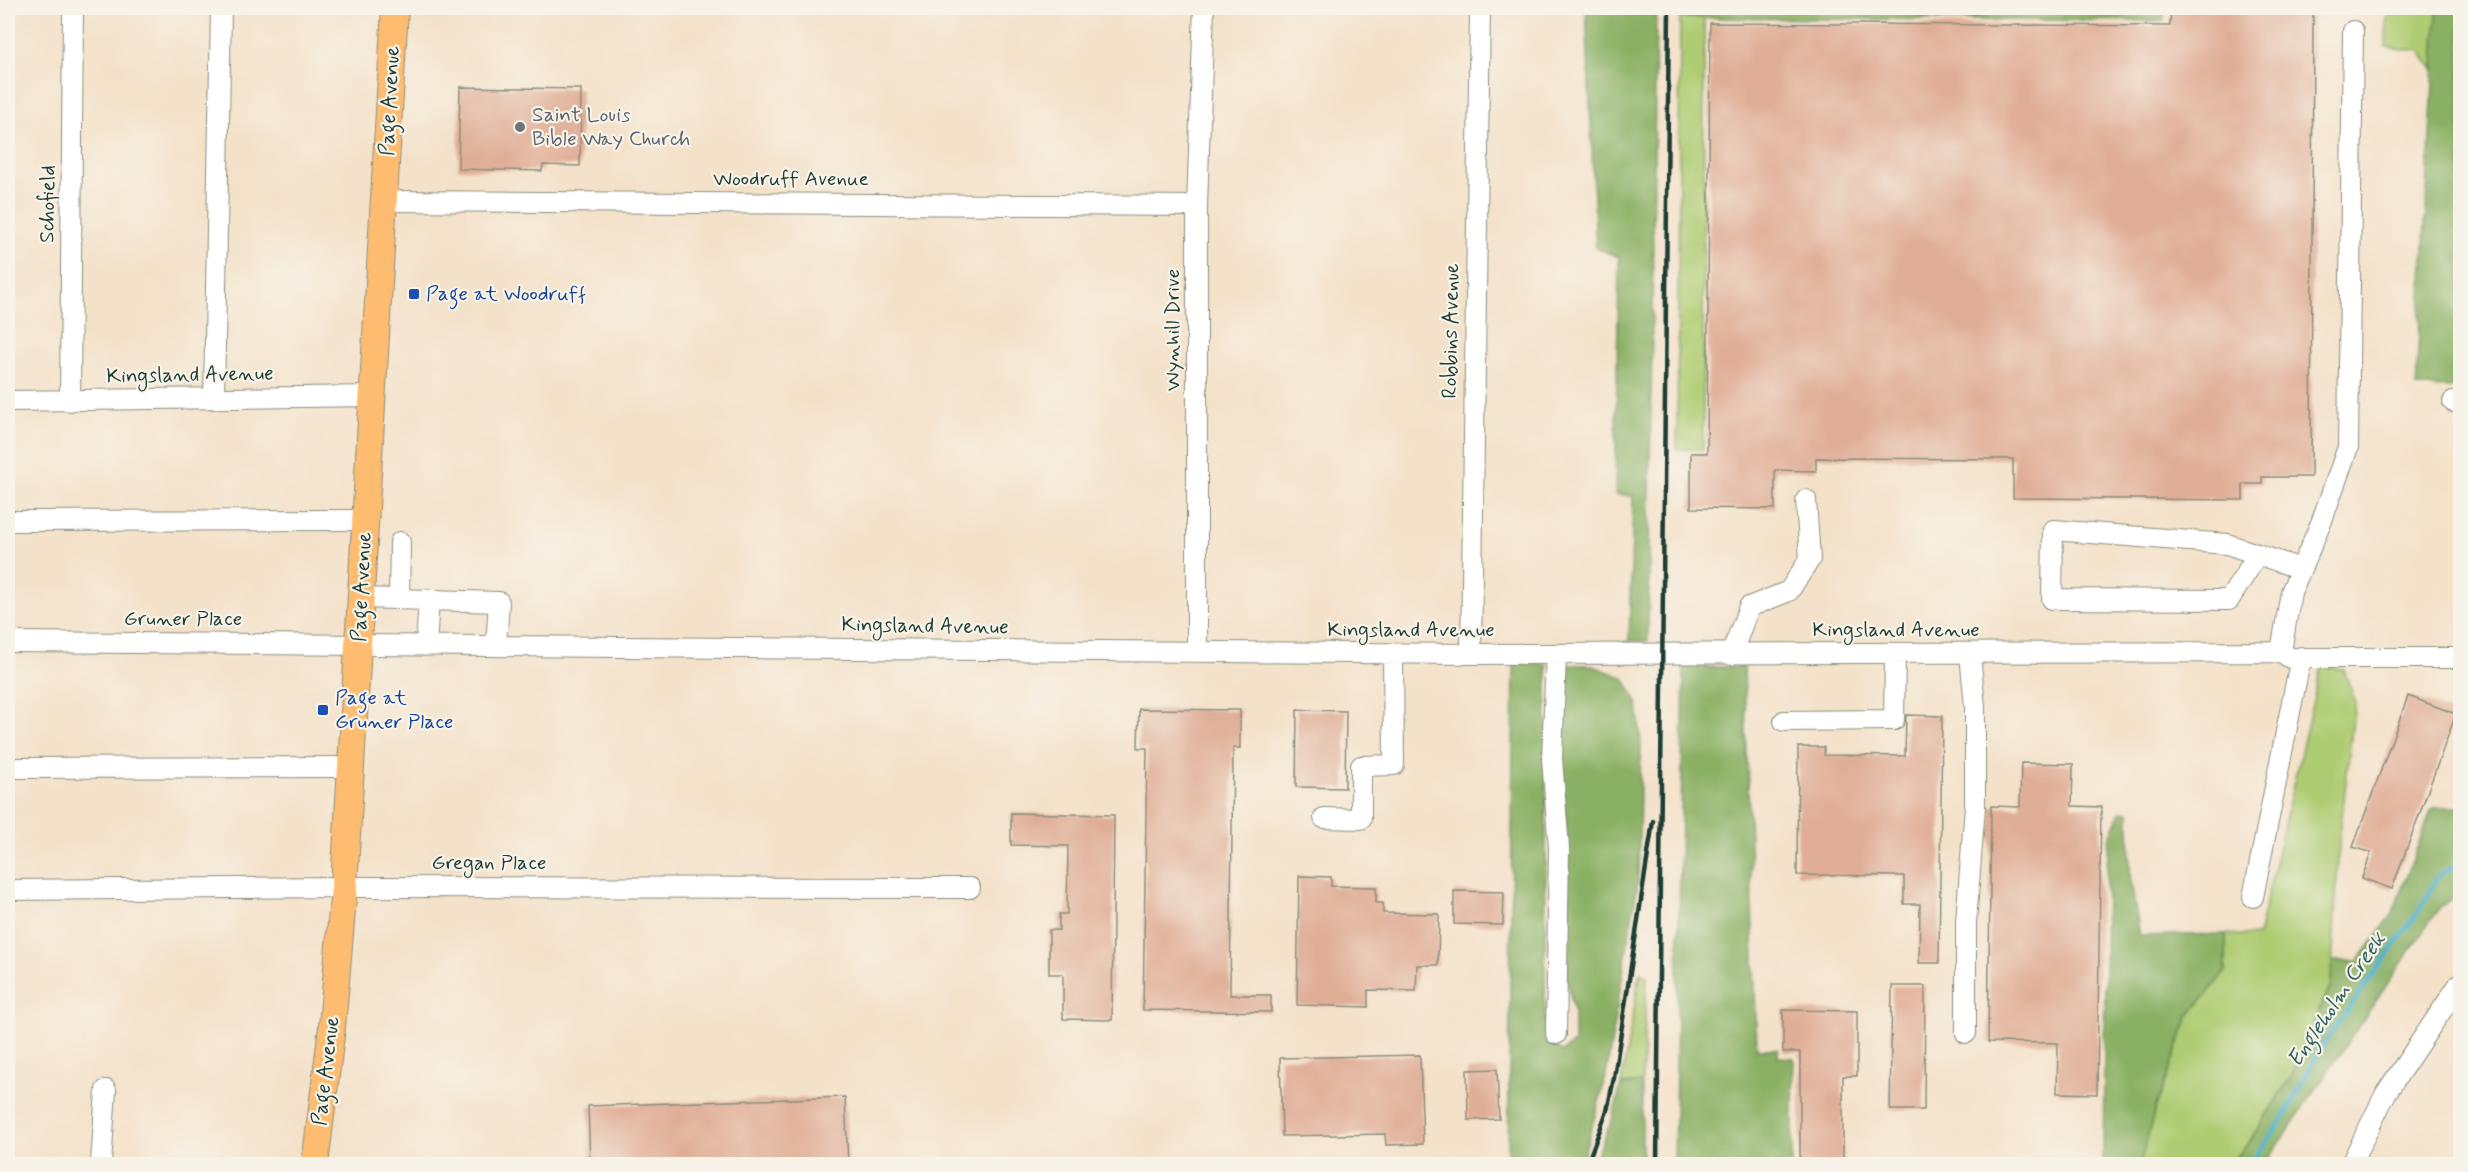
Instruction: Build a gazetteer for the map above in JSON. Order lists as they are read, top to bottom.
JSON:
{
  "streets": {
    "main road": ["Page Avenue"],
    "street": [
      "Woodruff Avenue",
      "Schofield",
      "Wynhill Drive",
      "Robbins Avenue",
      "Kingsland Avenue",
      "Gruner Place",
      "Gregan Place"
    ]
  },
  "crossings": [
    ["Page Avenue", "Woodruff Avenue"],
    ["Page Avenue", "Kingsland Avenue"],
    ["Page Avenue", "Gruner Place"],
    ["Page Avenue", "Gregan Place"],
    ["Woodruff Avenue", "Wynhill Drive"],
    ["Schofield", "Kingsland Avenue"],
    ["Wynhill Drive", "Kingsland Avenue"],
    ["Robbins Avenue", "Kingsland Avenue"],
    ["Kingsland Avenue", "Gruner Place"]
  ],
  "water": ["Engleholm Creek"],
  "places": {
    "other": ["Saint Louis Bible Way Church"],
    "transit": ["Page at Woodruff", "Page at Gruner Place"]
  }
}
